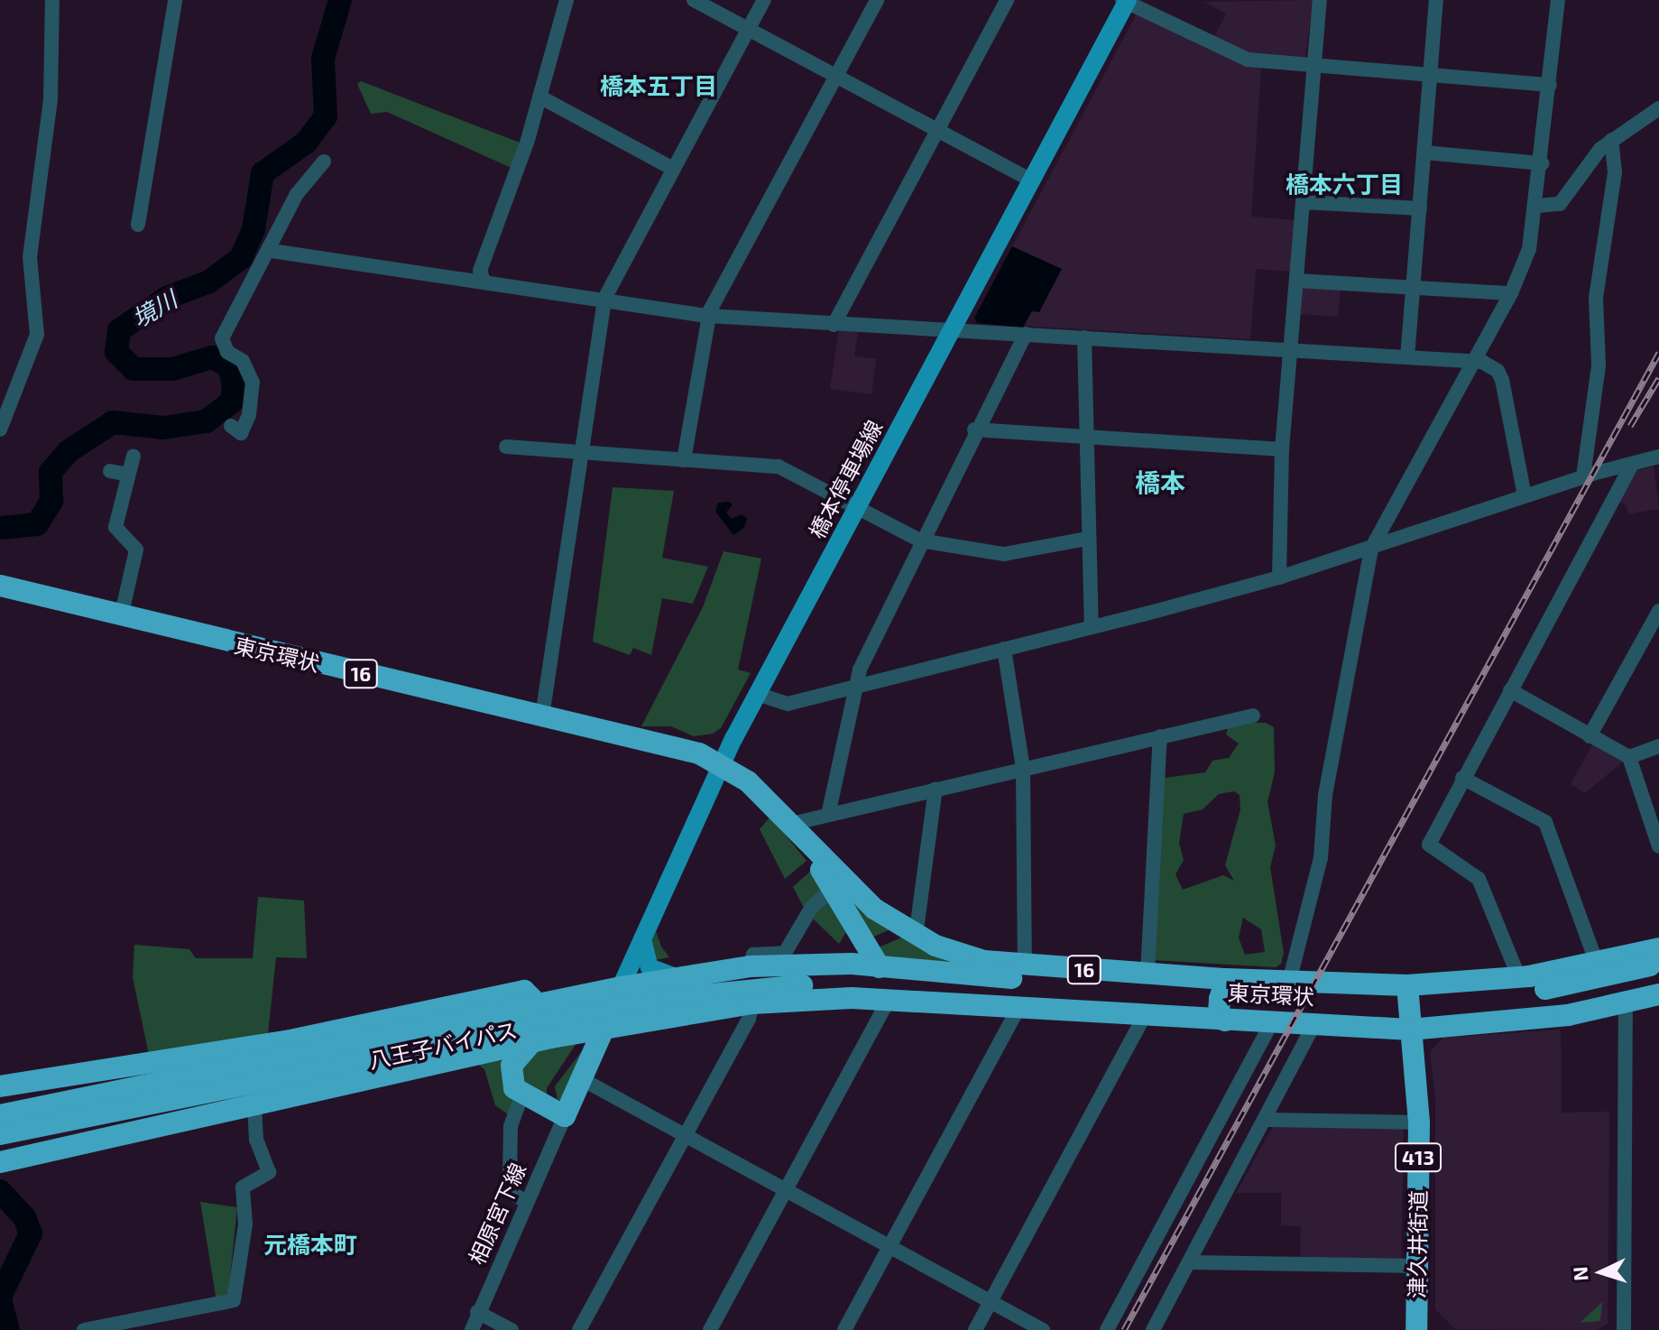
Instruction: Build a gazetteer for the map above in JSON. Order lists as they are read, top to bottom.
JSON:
{
  "streets": {
    "highway": [
      "東京環状",
      "16",
      "八王子バイパス",
      "413",
      "津久井街道"
    ],
    "main road": ["橋本停車場線"],
    "street": ["相原宮下線"]
  },
  "crossings": [
    ["橋本停車場線", "東京環状"],
    ["橋本停車場線", "16"],
    ["橋本停車場線", "八王子バイパス"],
    ["東京環状", "16"],
    ["東京環状", "八王子バイパス"],
    ["16", "八王子バイパス"],
    ["16", "津久井街道"]
  ],
  "districts": [
    "橋本五丁目",
    "橋本六丁目",
    "橋本",
    "元橋本町"
  ],
  "water": ["境川"],
  "north": "left"
}
